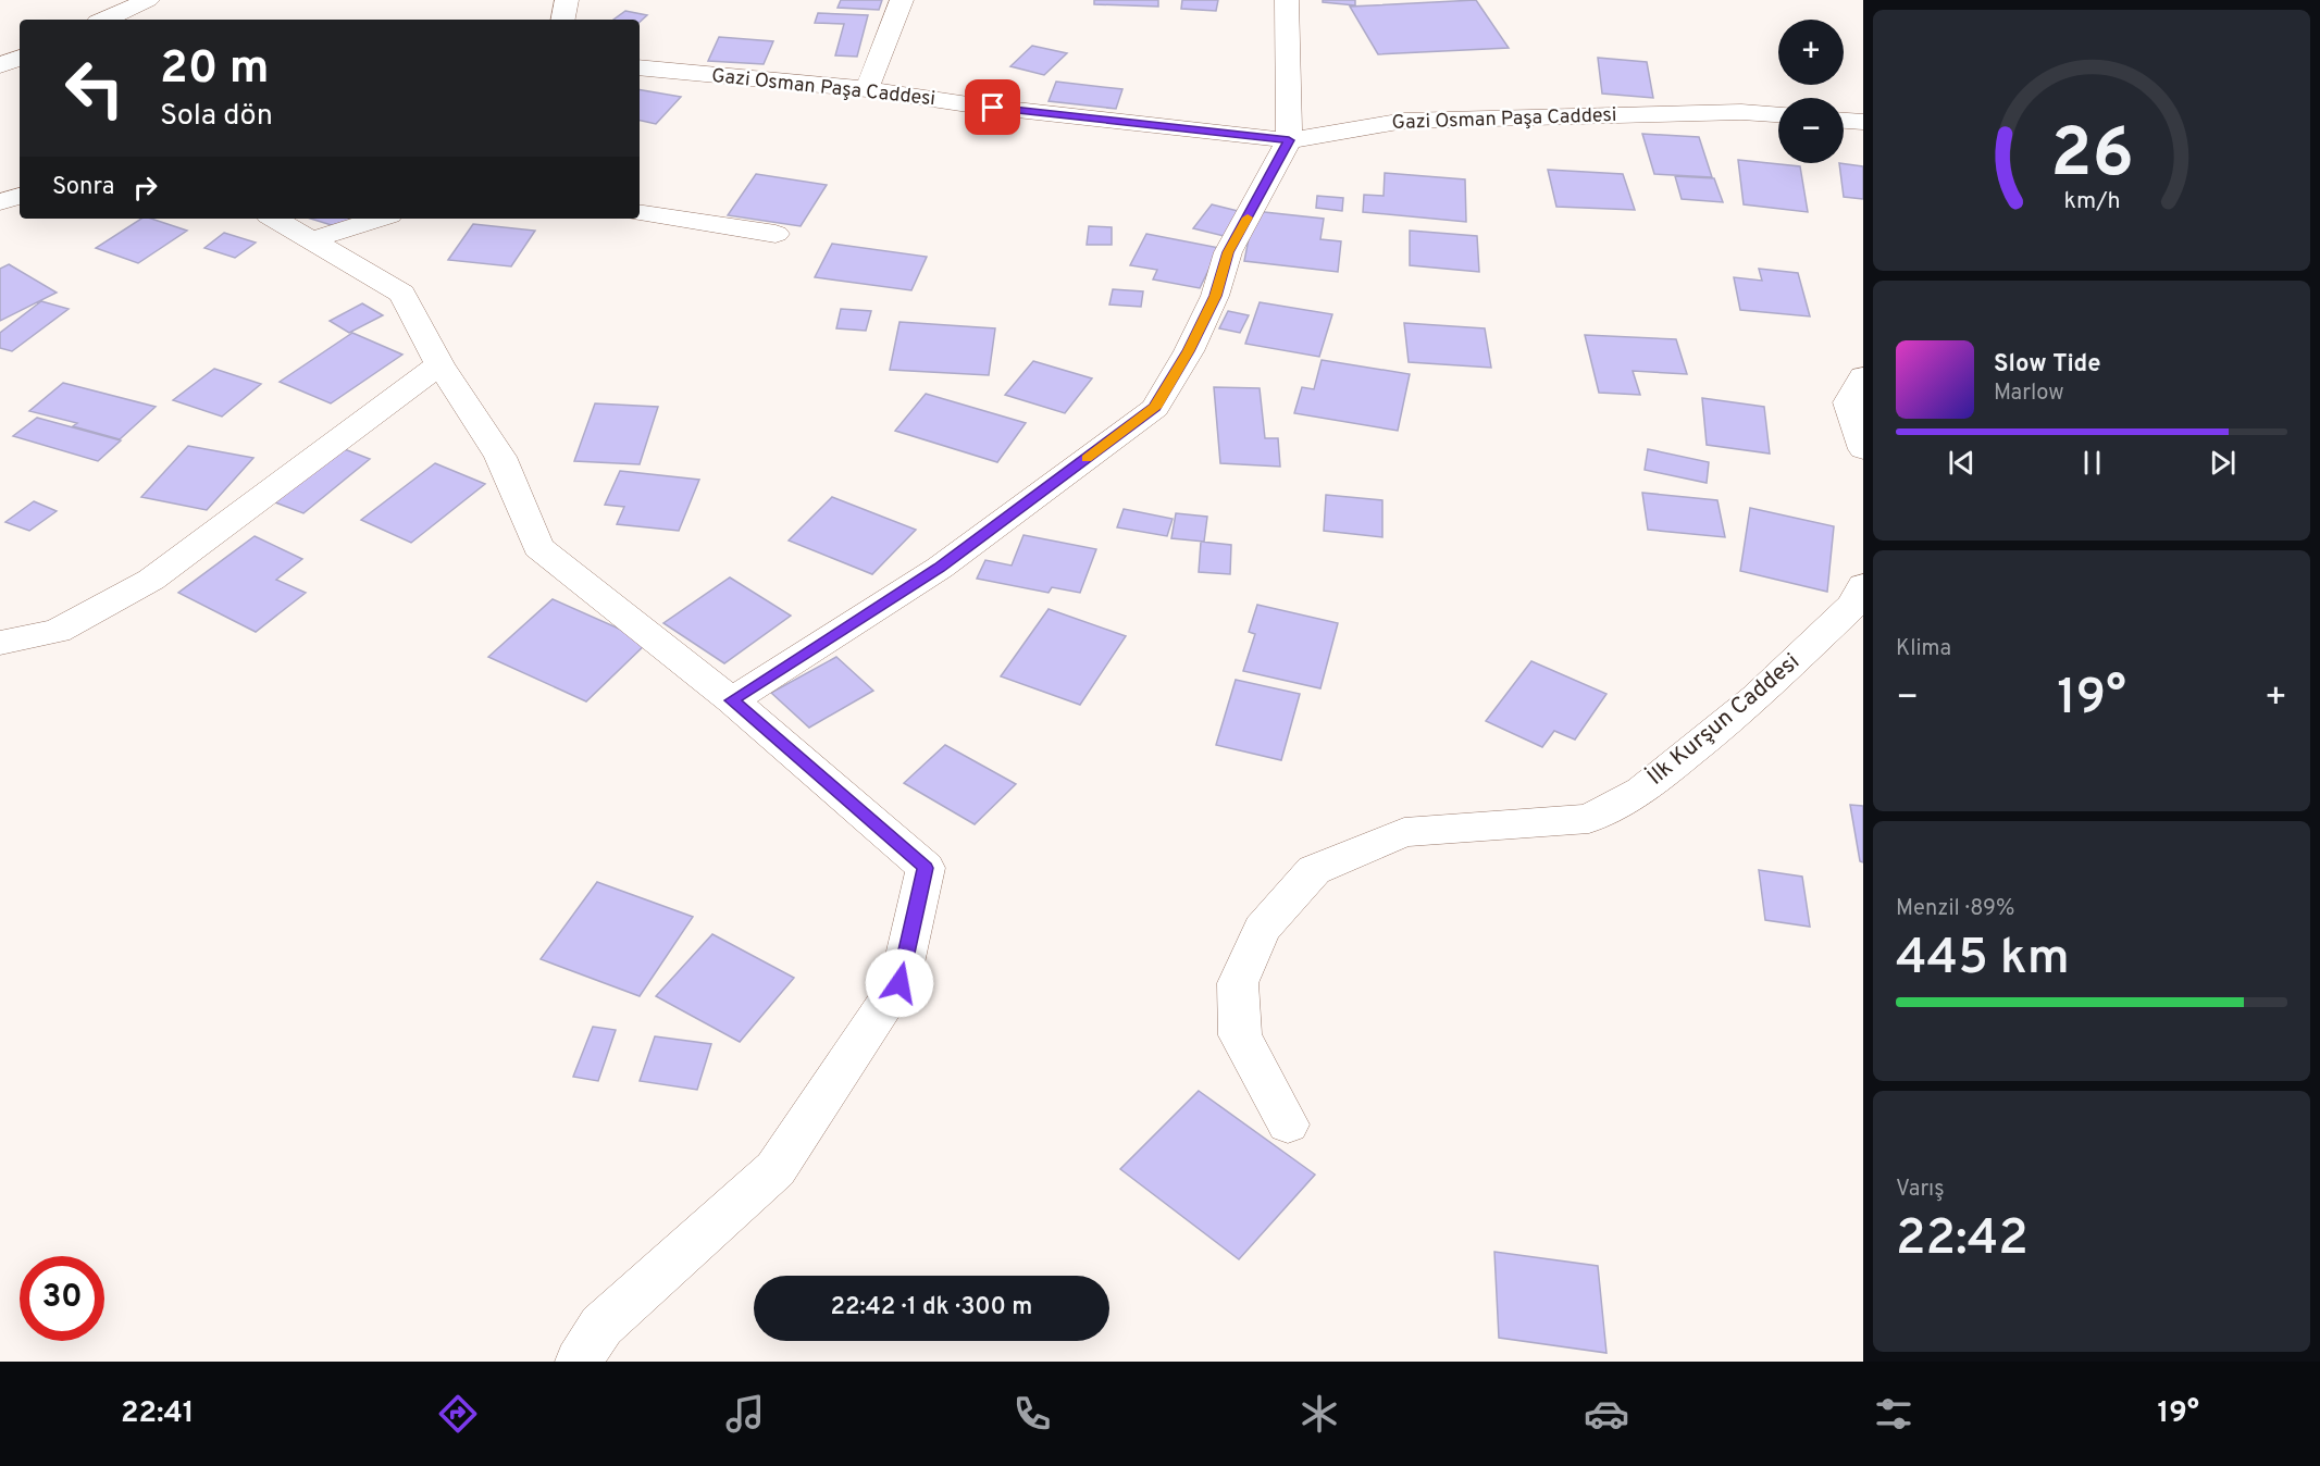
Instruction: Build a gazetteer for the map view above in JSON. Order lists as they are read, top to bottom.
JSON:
{
  "streets": {
    "street": ["Gazi Osman Paşa Caddesi", "İlk Kurşun Caddesi"]
  },
  "page": {
    "map_buttons": ["+", "−"],
    "turn": ["20 m", "Sola dön"],
    "then": "Sonra",
    "song": ["Slow Tide", "Marlow"],
    "tile": [
      "Klima",
      ["Menzil · 89%", "445 km"],
      ["Varış", "22:42"]
    ],
    "heat": ["−", "19°", "+"],
    "limit": "30",
    "trip": "22:42 · 1 dk · 300 m",
    "tabs": ["22:41", "19°"],
    "gauge": ["26", "km/h"]
  }
}
